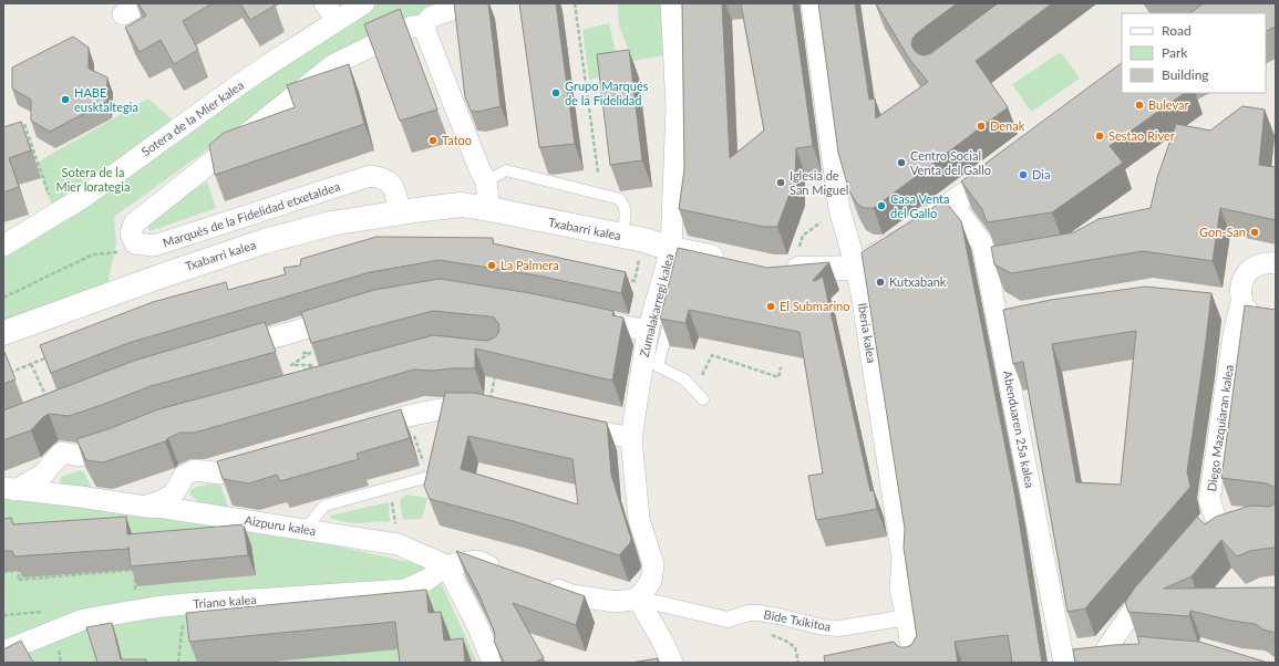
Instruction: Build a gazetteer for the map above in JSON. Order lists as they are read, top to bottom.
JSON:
{
  "streets": {
    "street": [
      "Sotera de la Mier kalea",
      "Marqués de la Fidelidad etxetaldea",
      "Txabarri kalea",
      "Zumalakarregi kalea",
      "Iberia kalea",
      "Diego Mazquiaran kalea",
      "Abenduaren 25a kalea",
      "Aizpuru kalea",
      "Triano kalea",
      "Bide Txikitoa"
    ]
  },
  "crossings": [
    ["Marqués de la Fidelidad etxetaldea", "Txabarri kalea"],
    ["Txabarri kalea", "Zumalakarregi kalea"],
    ["Zumalakarregi kalea", "Bide Txikitoa"],
    ["Iberia kalea", "Bide Txikitoa"],
    ["Aizpuru kalea", "Triano kalea"]
  ],
  "parks": ["Sotera de la Mier lorategia"],
  "places": [
    "Grupo Marqués de la Fidelidad",
    "HABE eusktaltegia",
    "Bulevar",
    "Denak",
    "Sestao River",
    "Tatoo",
    "Centro Social Venta del Gallo",
    "Dia",
    "Iglesia de San Miguel",
    "Casa Venta del Gallo",
    "Gon-San",
    "La Palmera",
    "Kutxabank",
    "El Submarino"
  ],
  "legend": ["Road", "Park", "Building"]
}
